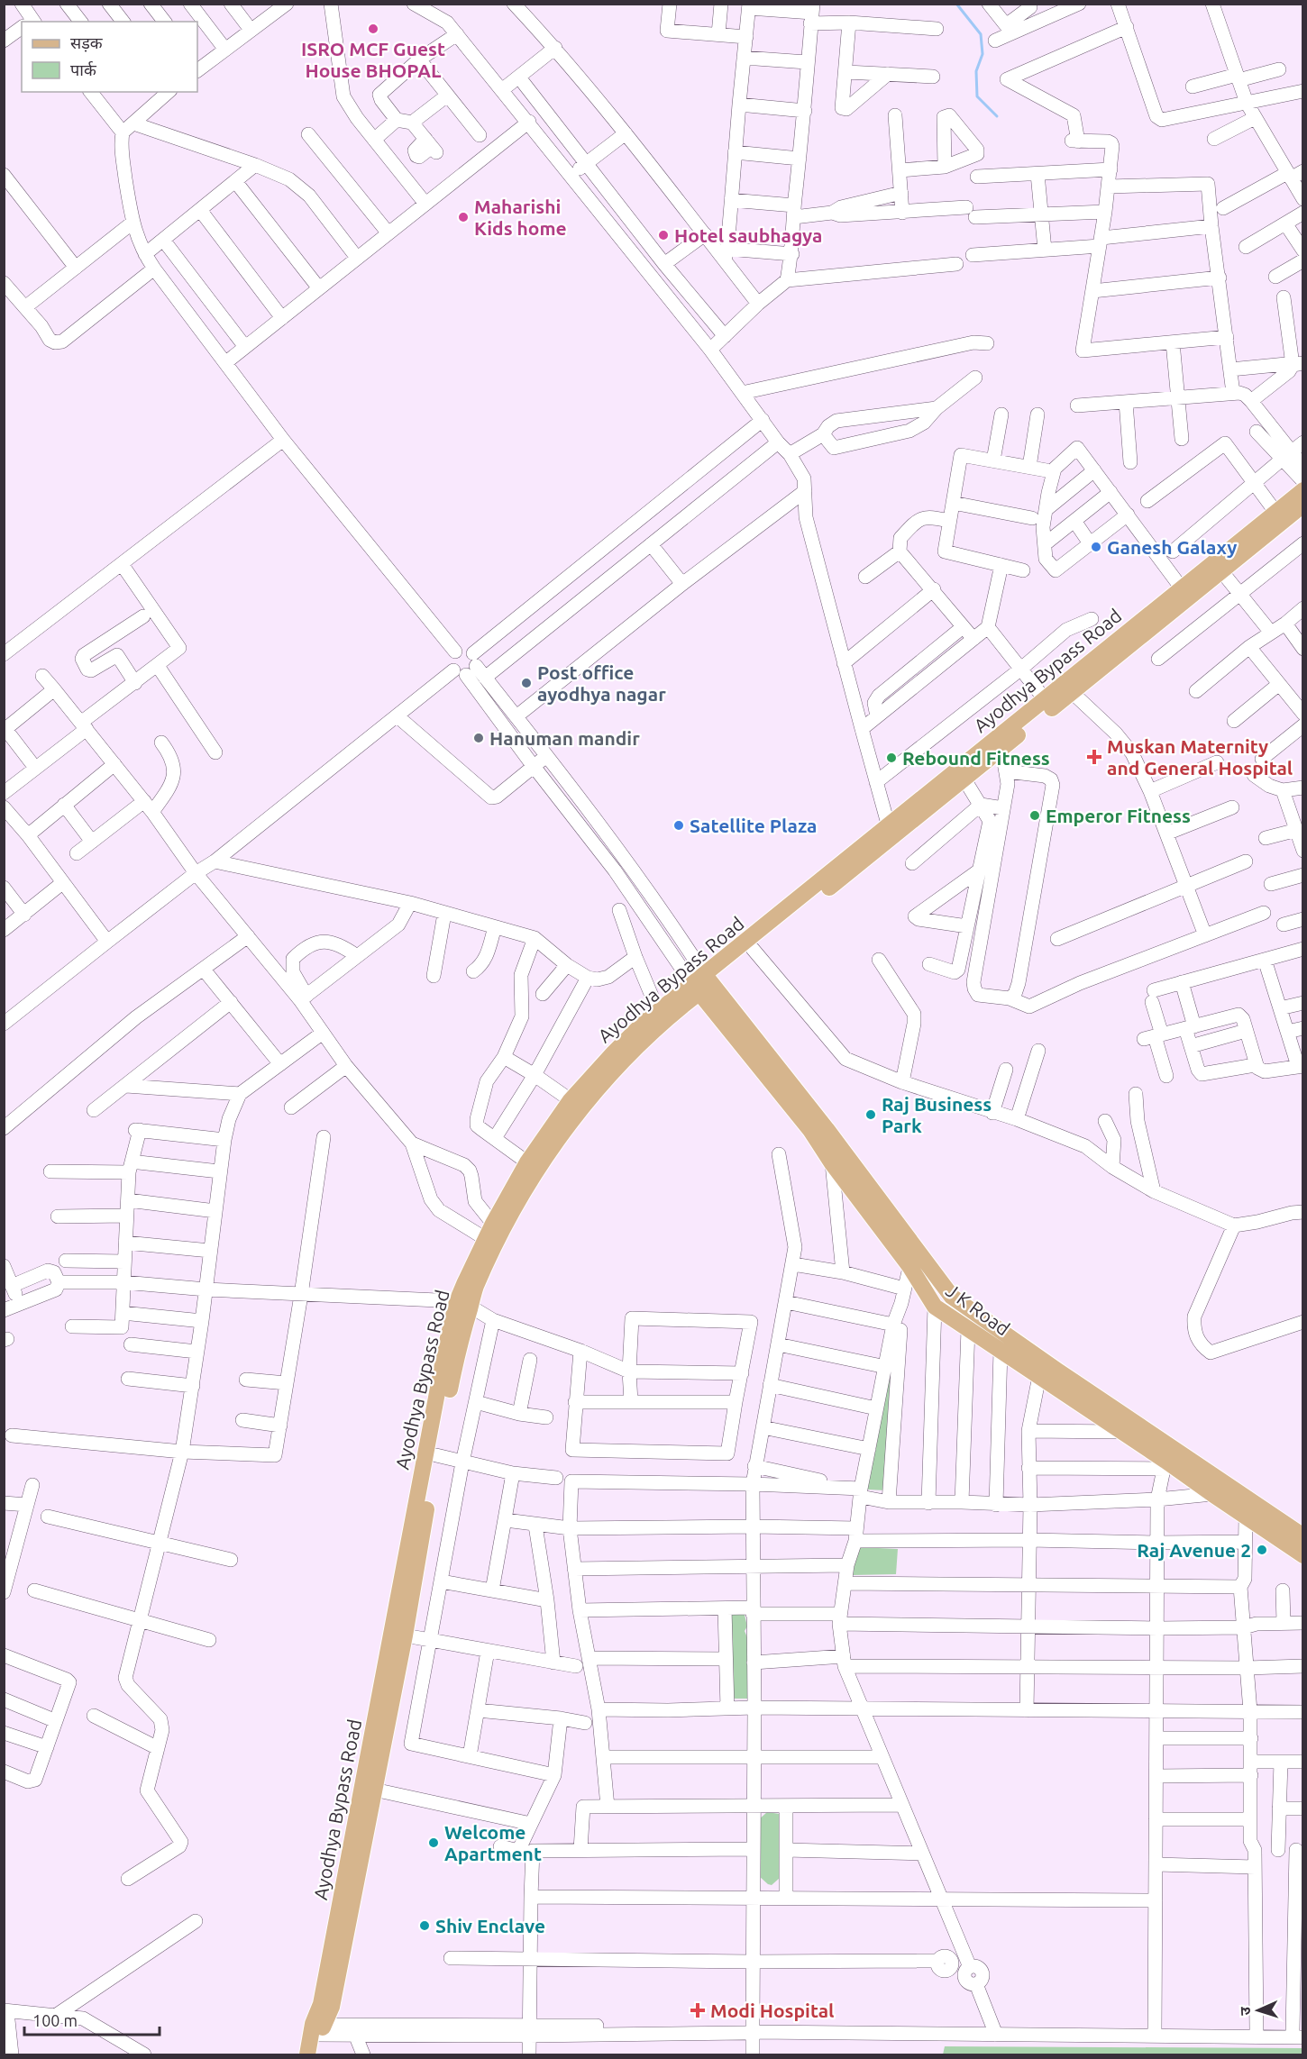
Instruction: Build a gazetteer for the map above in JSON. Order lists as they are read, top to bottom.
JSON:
{
  "streets": {
    "main road": ["Ayodhya Bypass Road", "J K Road"]
  },
  "crossings": [
    ["Ayodhya Bypass Road", "J K Road"]
  ],
  "places": {
    "other": [
      "ISRO MCF Guest House BHOPAL",
      "Maharishi Kids home",
      "Hotel saubhagya",
      "Ganesh Galaxy",
      "Post office ayodhya nagar",
      "Hanuman mandir",
      "Rebound Fitness",
      "Emperor Fitness",
      "Satellite Plaza",
      "Raj Business Park",
      "Raj Avenue 2",
      "Welcome Apartment",
      "Shiv Enclave"
    ],
    "health": ["Muskan Maternity and General Hospital", "Modi Hospital"]
  },
  "legend": ["सड़क", "पार्क"],
  "scale_bar": "100 m",
  "north": "left"
}
